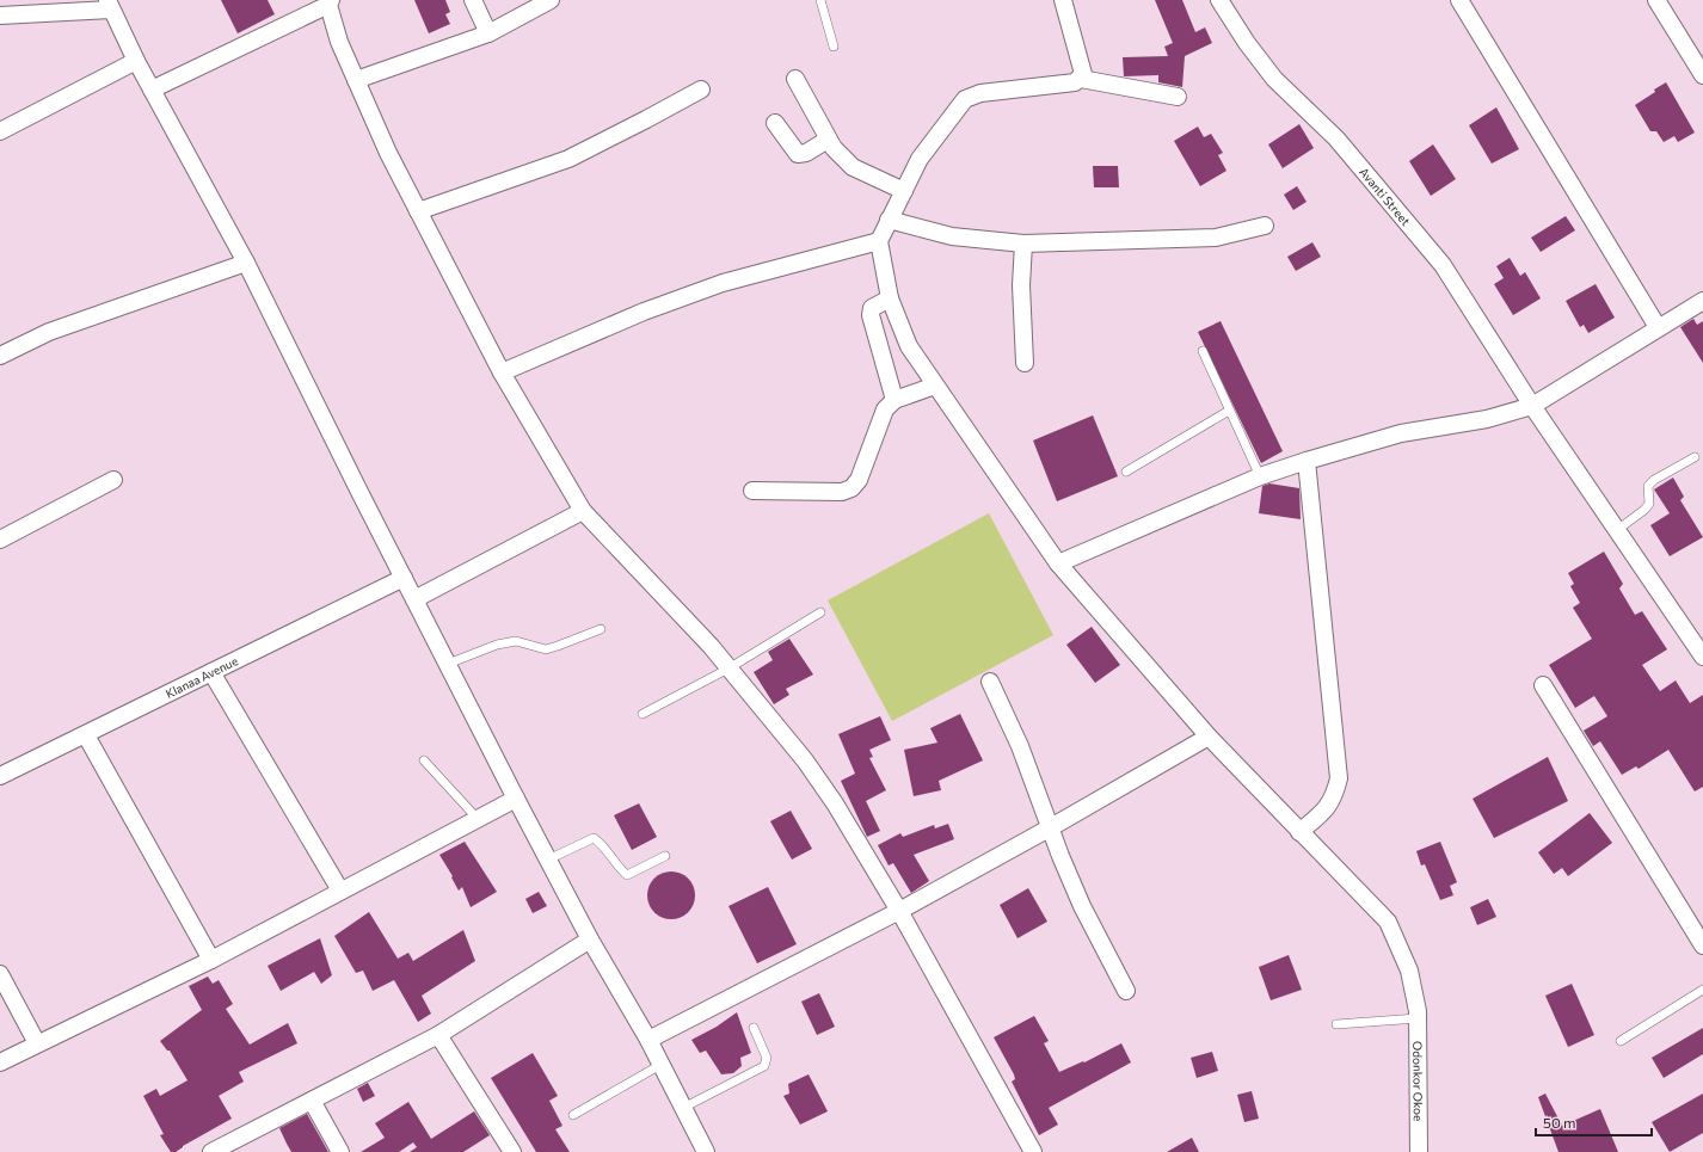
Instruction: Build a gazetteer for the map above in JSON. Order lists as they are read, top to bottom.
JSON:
{
  "streets": {
    "street": ["Avanti Street", "Klanaa Avenue", "Odonkor Okoe"]
  },
  "scale_bar": "50 m"
}
